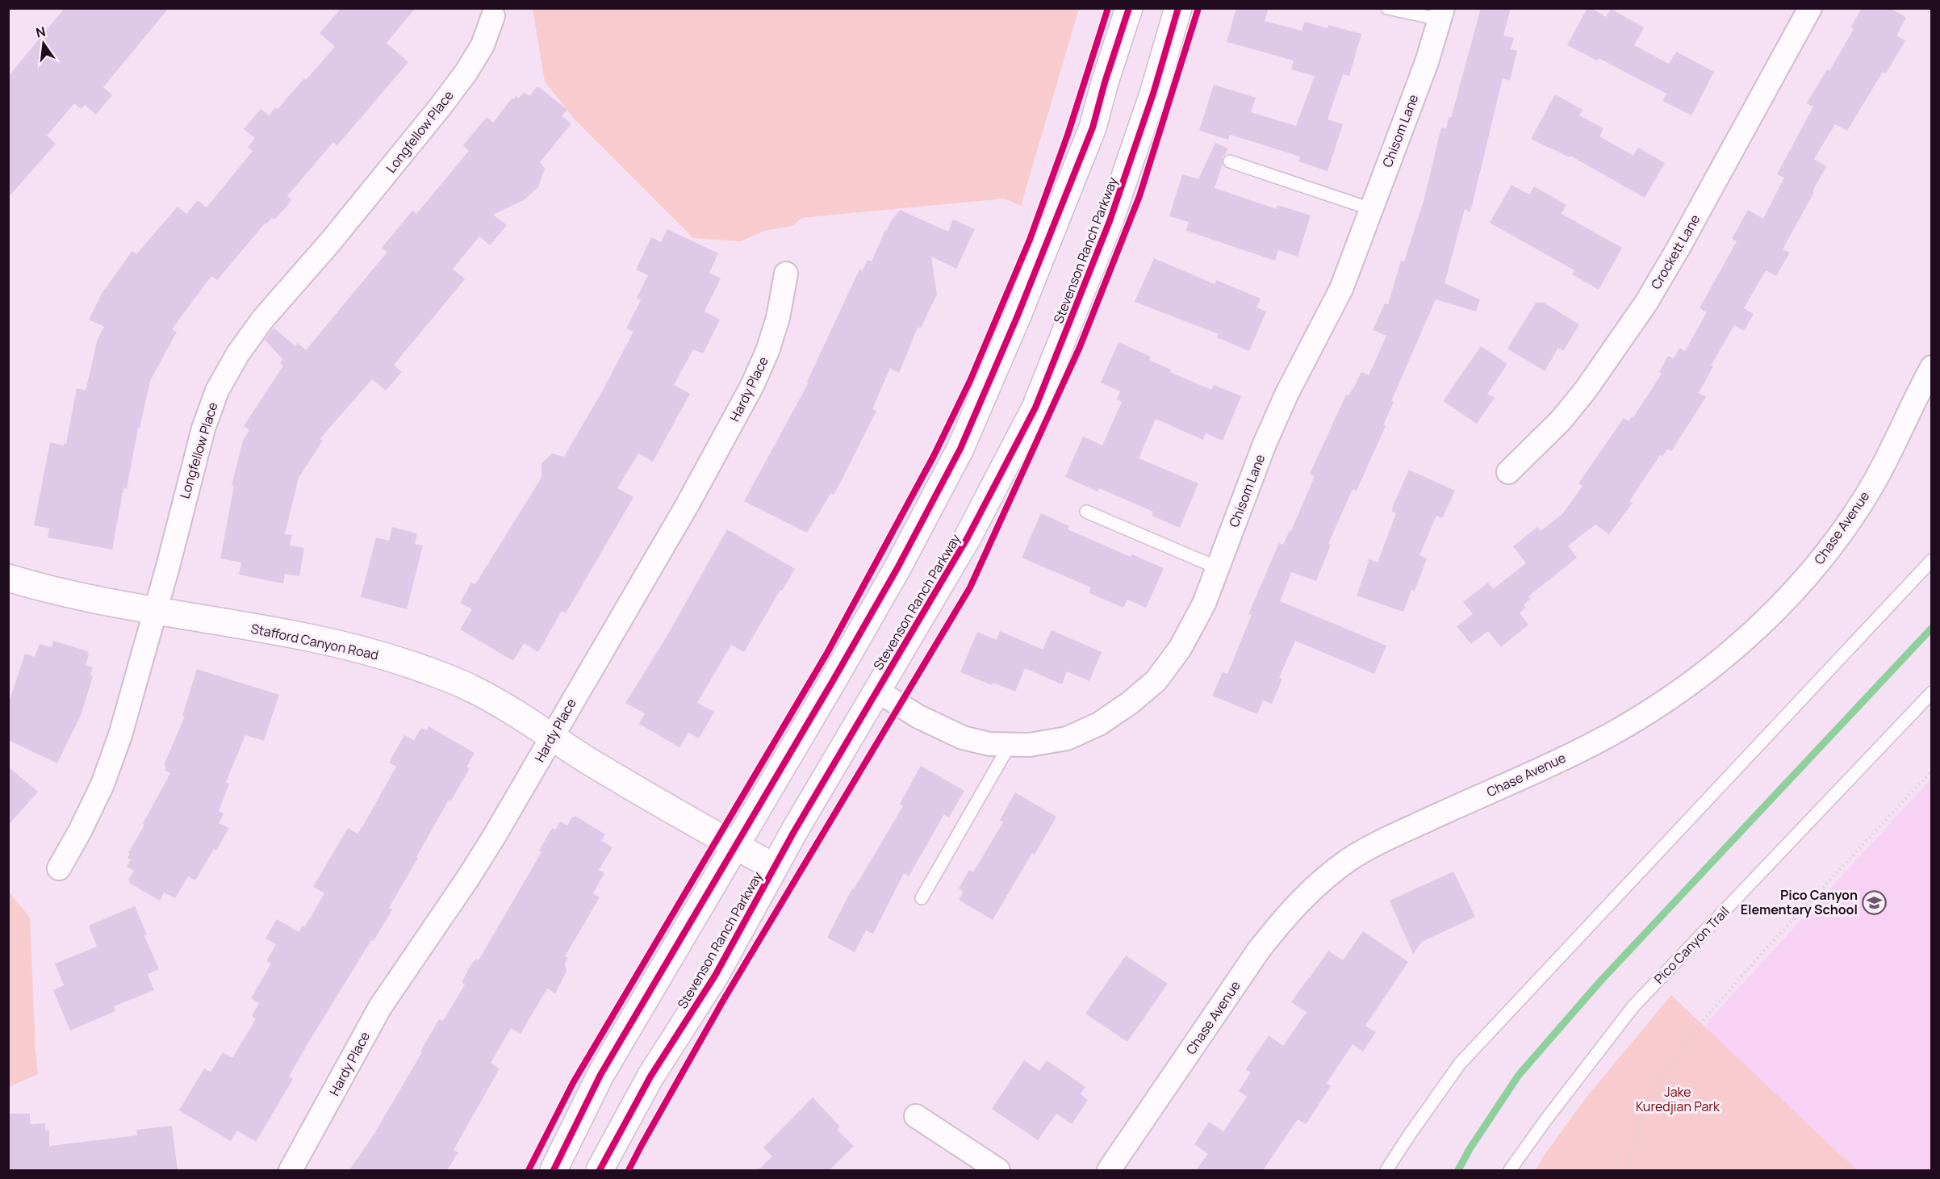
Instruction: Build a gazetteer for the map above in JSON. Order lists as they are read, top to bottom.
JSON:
{
  "streets": {
    "main road": ["Stevenson Ranch Parkway", "Stafford Canyon Road"],
    "street": [
      "Chisom Lane",
      "Longfellow Place",
      "Crockett Lane",
      "Hardy Place",
      "Chase Avenue"
    ],
    "lane": ["Pico Canyon Trail"]
  },
  "crossings": [
    ["Chisom Lane", "Stevenson Ranch Parkway"],
    ["Longfellow Place", "Stafford Canyon Road"],
    ["Stevenson Ranch Parkway", "Stafford Canyon Road"],
    ["Hardy Place", "Stafford Canyon Road"]
  ],
  "parks": ["Jake Kuredjian Park"],
  "places": {
    "school or university": ["Pico Canyon Elementary School"]
  },
  "north": "top"
}
